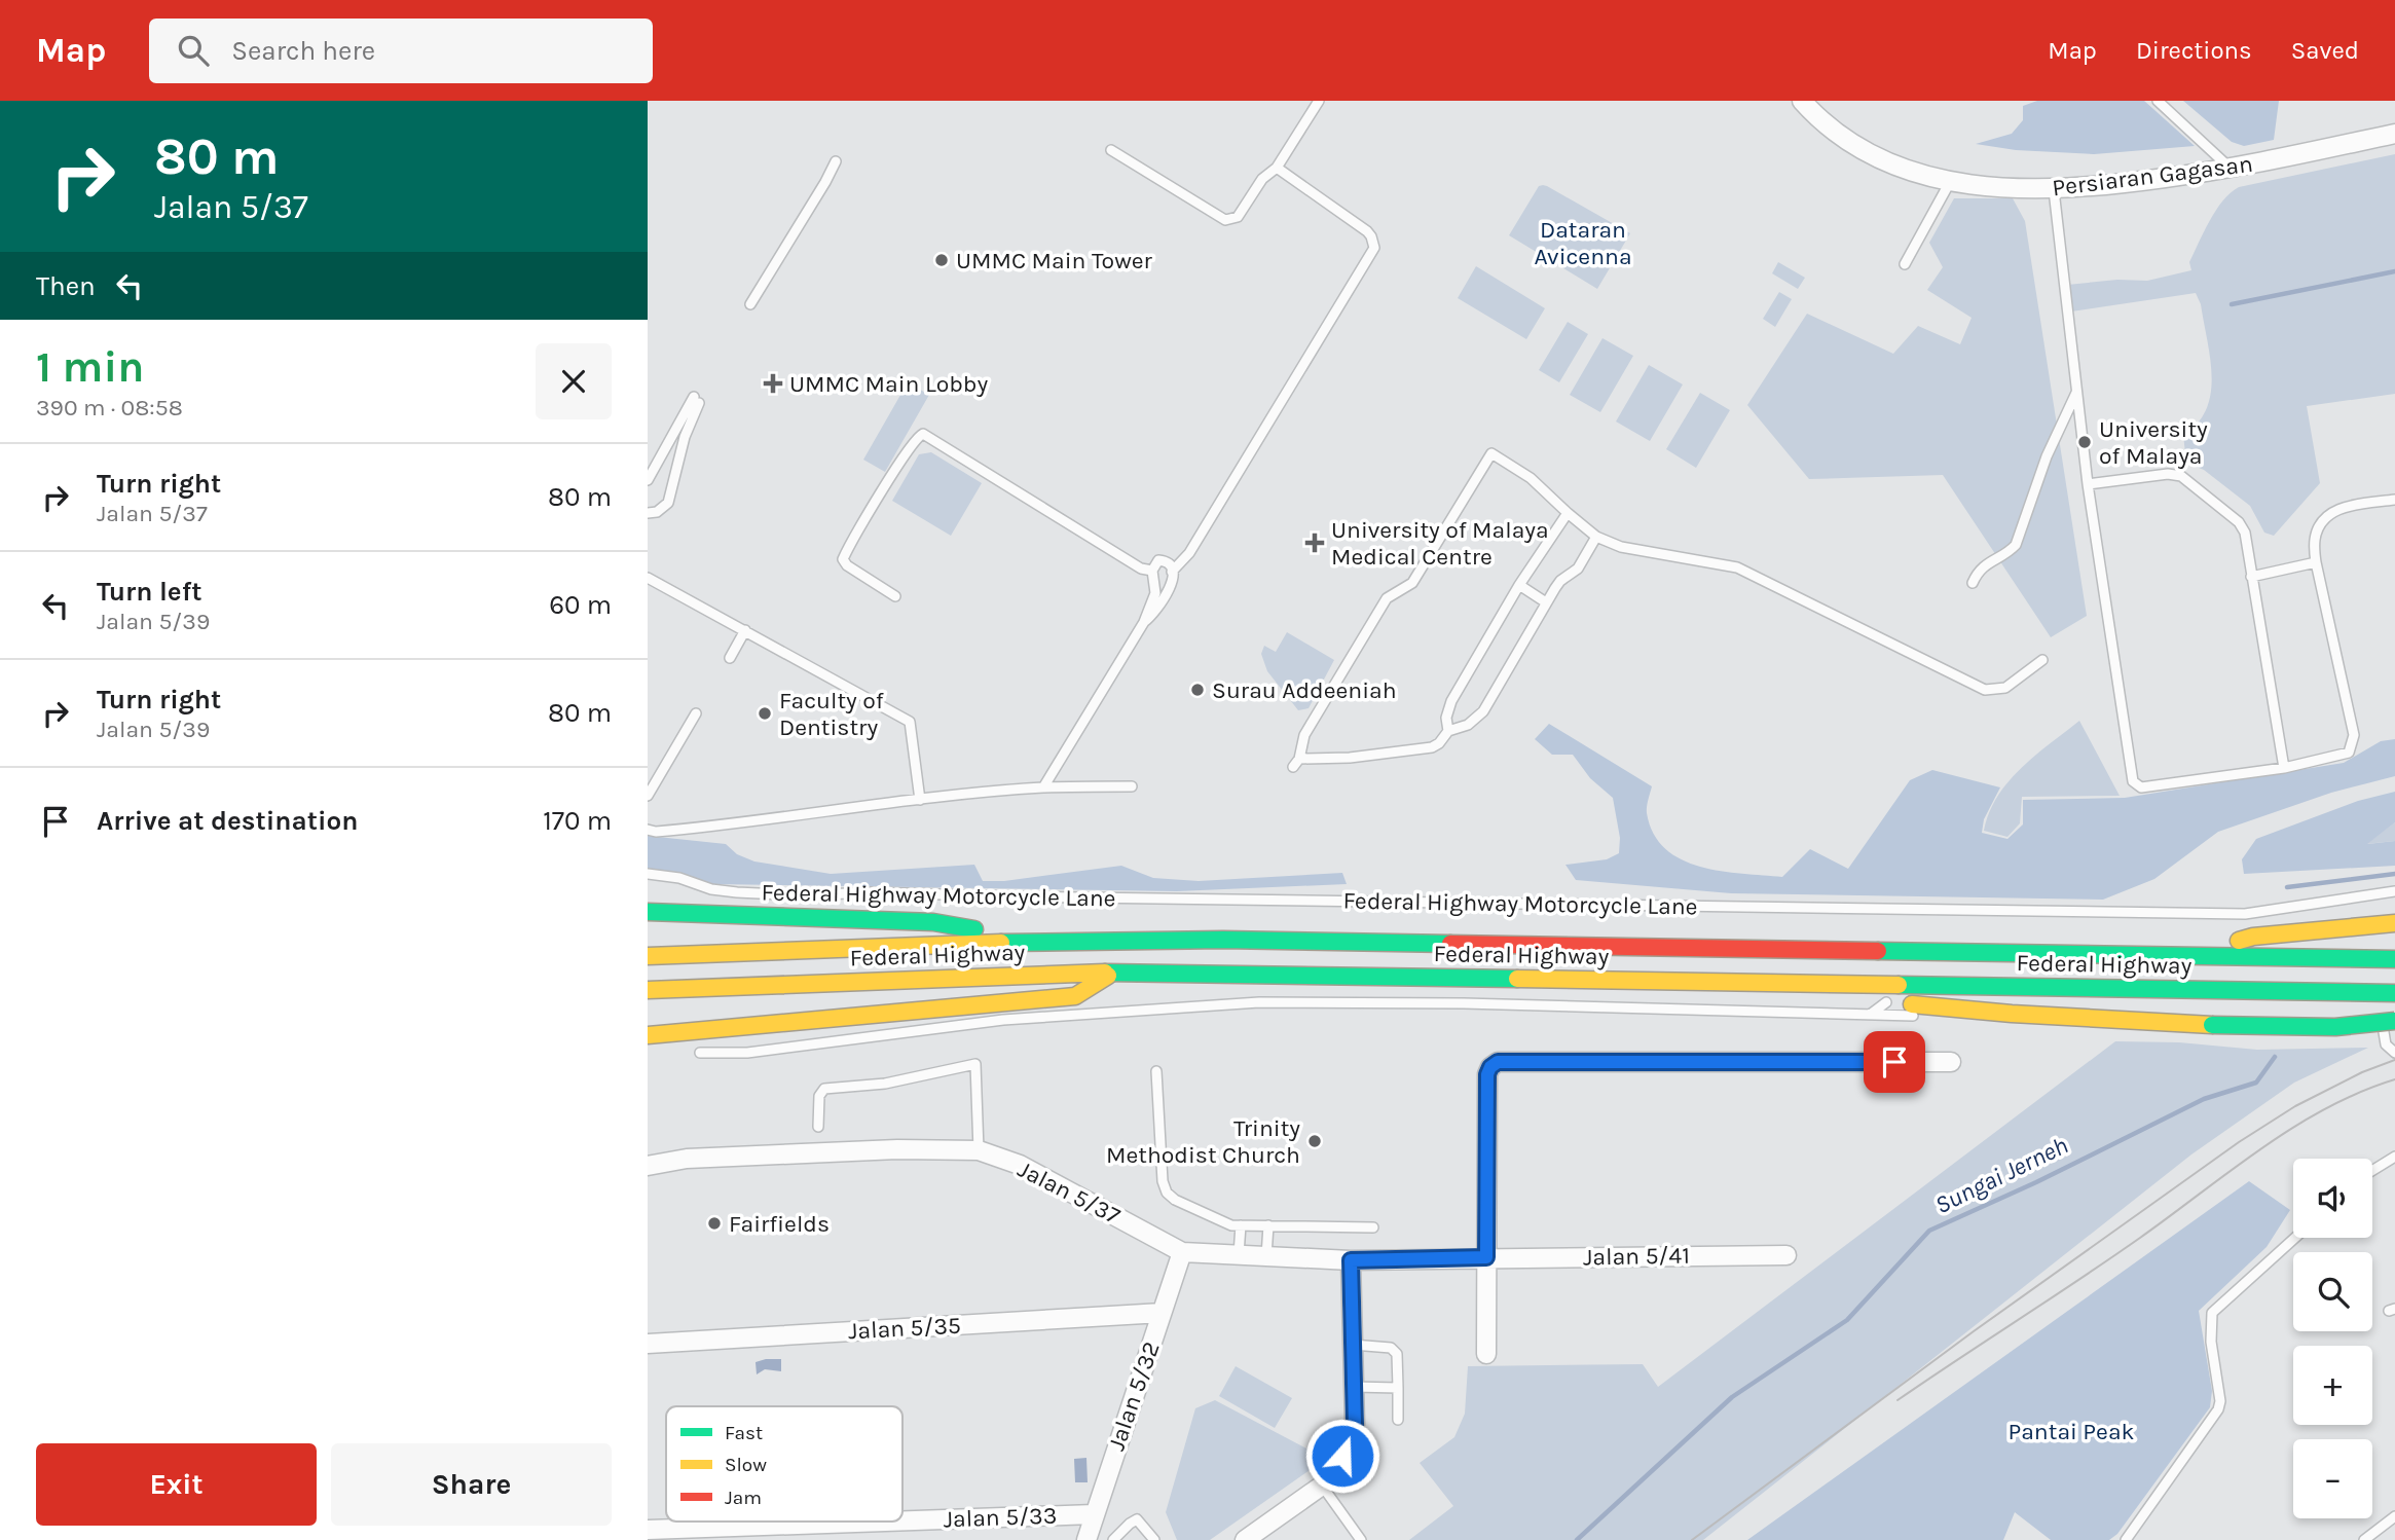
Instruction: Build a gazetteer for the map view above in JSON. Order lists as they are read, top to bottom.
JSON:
{
  "streets": {
    "highway": ["Federal Highway"],
    "street": [
      "Persiaran Gagasan",
      "Jalan 5/37",
      "Jalan 5/41",
      "Jalan 5/35",
      "Jalan 5/32",
      "Jalan 5/33"
    ],
    "lane": ["Federal Highway Motorcycle Lane"]
  },
  "crossings": [
    ["Jalan 5/37", "Jalan 5/41"],
    ["Jalan 5/37", "Jalan 5/32"],
    ["Jalan 5/35", "Jalan 5/32"],
    ["Jalan 5/32", "Jalan 5/33"]
  ],
  "water": ["Sungai Jerneh"],
  "parks": ["Dataran Avicenna", "Pantai Peak"],
  "places": {
    "other": [
      "UMMC Main Tower",
      "University of Malaya",
      "Surau Addeeniah",
      "Faculty of Dentistry",
      "Trinity Methodist Church",
      "Fairfields"
    ],
    "health": ["UMMC Main Lobby", "University of Malaya Medical Centre"]
  },
  "legend": ["Fast", "Slow", "Jam"],
  "page": {
    "header": "Map",
    "search": "Search here",
    "nav": ["Map", "Directions", "Saved"],
    "turn": ["80 m", "Jalan 5/37"],
    "then": "Then",
    "heading": ["1 min", "390 m · 08:58"],
    "list": [
      {
        "name": "Turn right",
        "note": "Jalan 5/37",
        "value": "80 m"
      },
      {
        "name": "Turn left",
        "note": "Jalan 5/39",
        "value": "60 m"
      },
      {
        "name": "Turn right",
        "note": "Jalan 5/39",
        "value": "80 m"
      },
      {
        "name": "Arrive at destination",
        "value": "170 m"
      }
    ],
    "map_buttons": ["+", "−"],
    "buttons": ["Exit", "Share"]
  }
}
